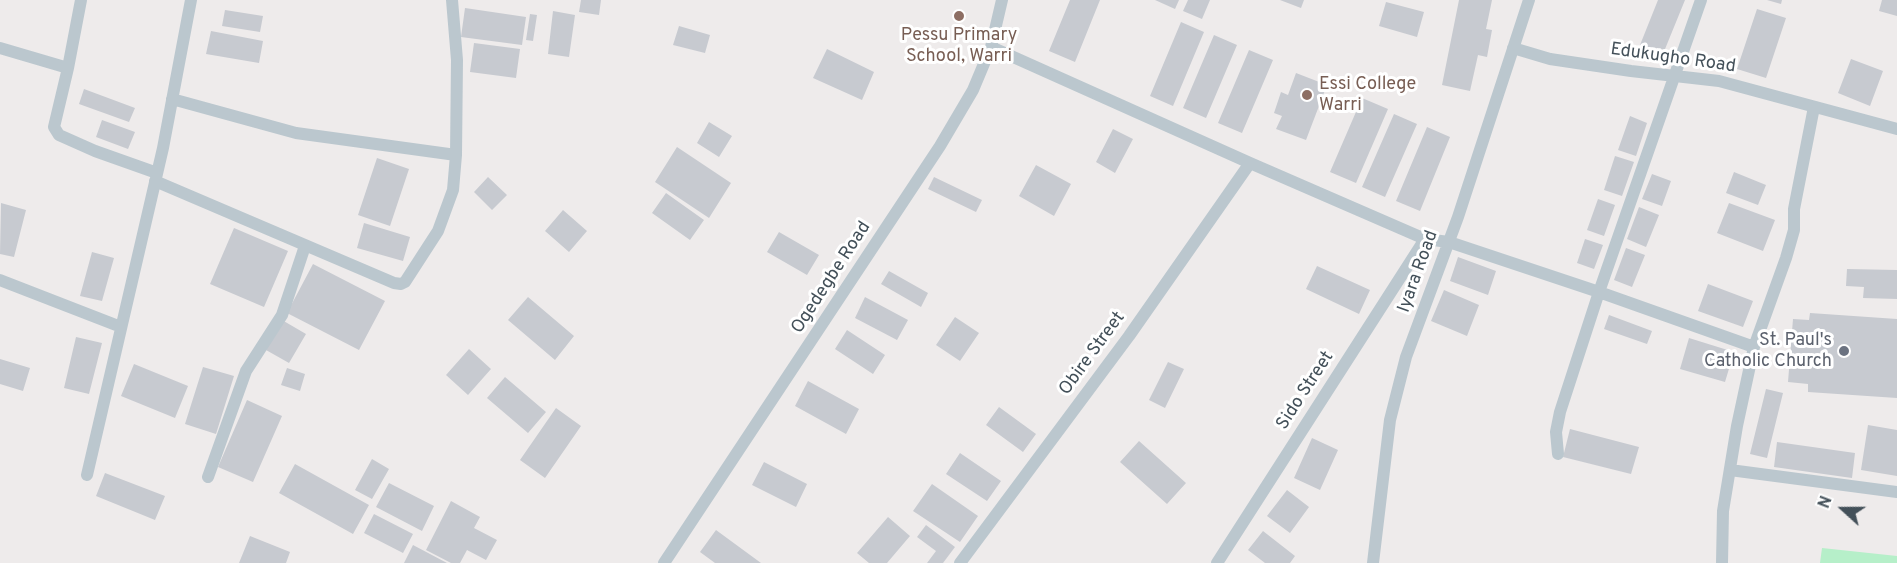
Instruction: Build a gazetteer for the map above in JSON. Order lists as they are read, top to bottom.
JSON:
{
  "streets": {
    "street": [
      "Edukugho Road",
      "Iyara Road",
      "Ogedegbe Road",
      "Obire Street",
      "Sido Street"
    ]
  },
  "crossings": [
    ["Edukugho Road", "Iyara Road"]
  ],
  "places": ["Pessu Primary School, Warri", "Essi College Warri", "St. Paul's Catholic Church"],
  "north": "left"
}
